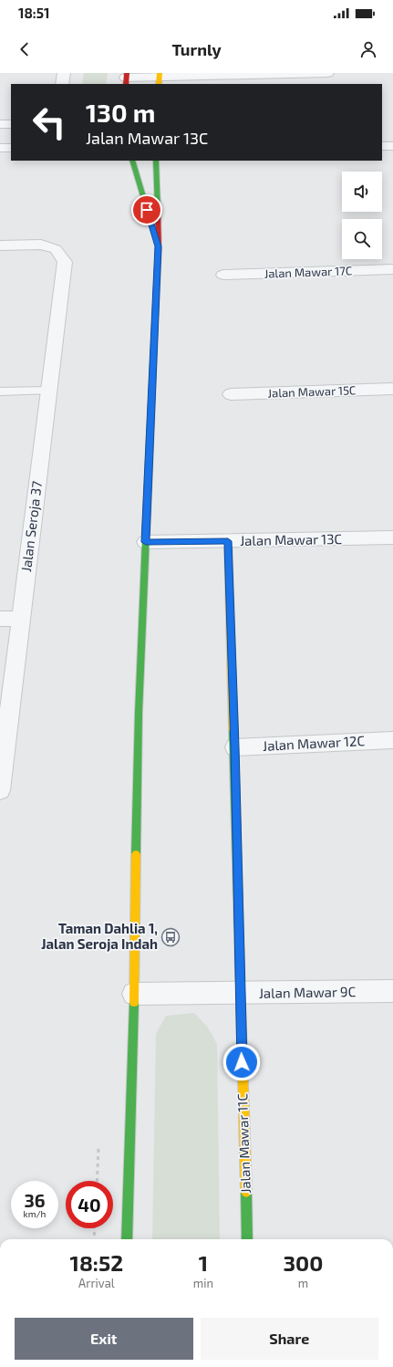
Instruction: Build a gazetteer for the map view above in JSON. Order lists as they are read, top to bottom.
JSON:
{
  "streets": {
    "street": [
      "Jalan Mawar 17C",
      "Jalan Mawar 15C",
      "Jalan Seroja 37",
      "Jalan Mawar 13C",
      "Jalan Mawar 12C",
      "Jalan Mawar 9C",
      "Jalan Mawar 11C"
    ]
  },
  "crossings": [
    ["Jalan Mawar 13C", "Jalan Mawar 11C"],
    ["Jalan Mawar 12C", "Jalan Mawar 11C"],
    ["Jalan Mawar 9C", "Jalan Mawar 11C"]
  ],
  "places": {
    "bus stop": ["Taman Dahlia 1, Jalan Seroja Indah"]
  },
  "page": {
    "status": "18:51",
    "header": "Turnly",
    "turn": ["130 m", "Jalan Mawar 13C"],
    "speed": "36 km/h",
    "limit": "40",
    "eta": [
      "18:52",
      "Arrival",
      "1",
      "min",
      "300",
      "m"
    ],
    "buttons": ["Exit", "Share"]
  }
}
